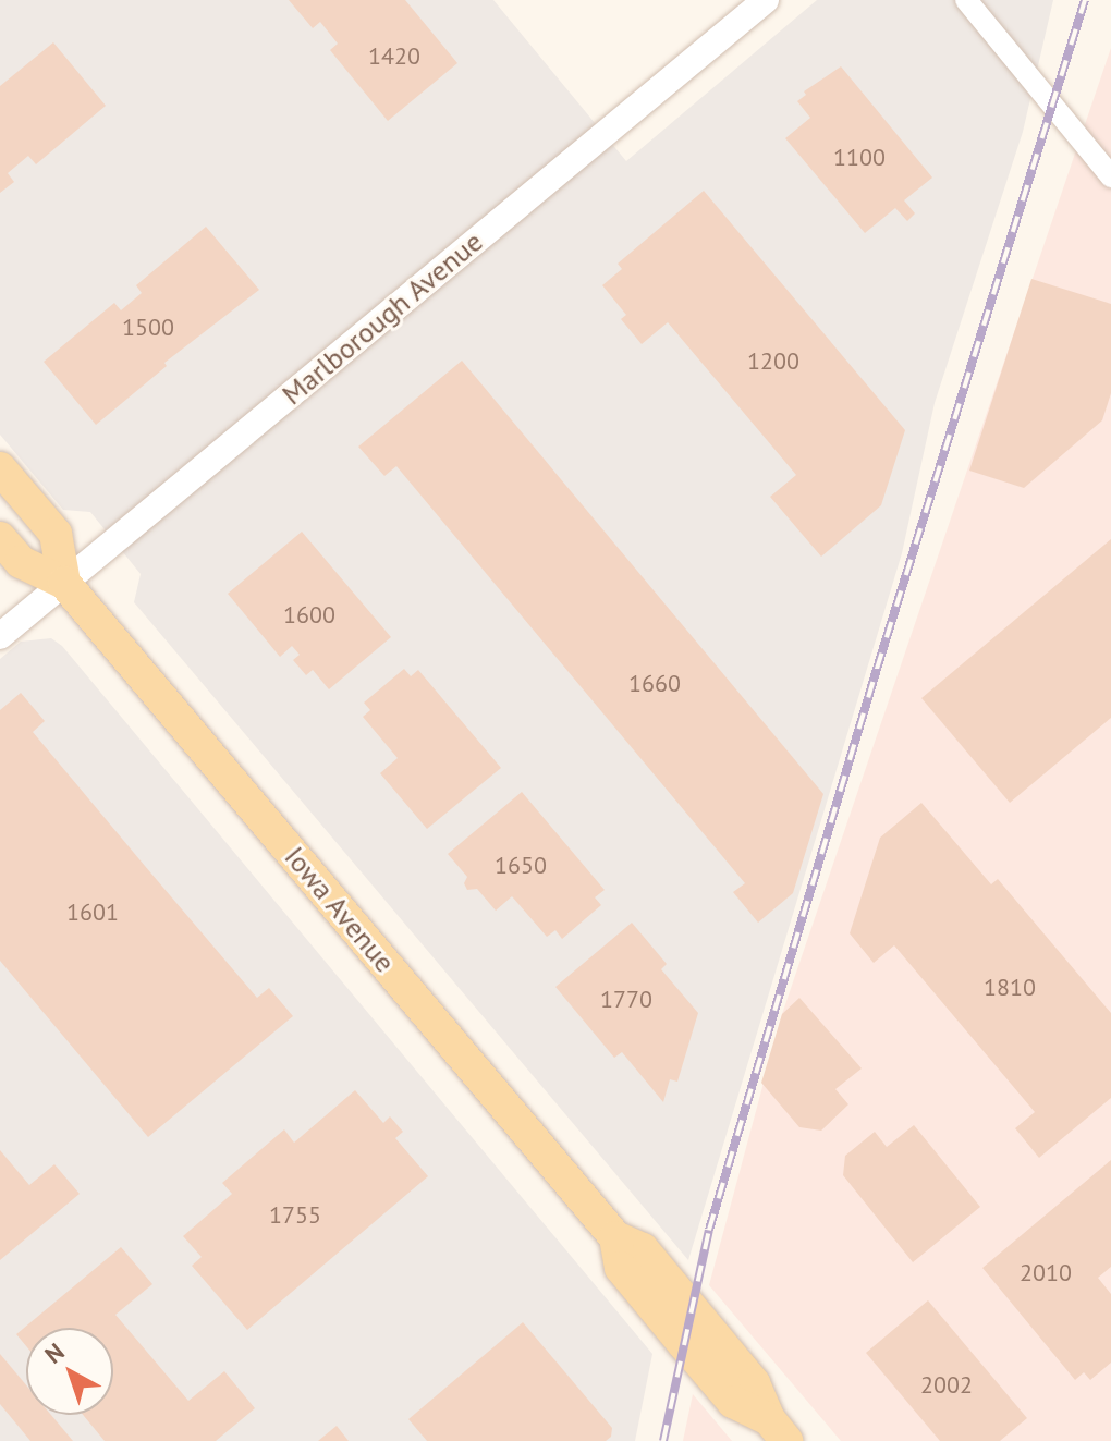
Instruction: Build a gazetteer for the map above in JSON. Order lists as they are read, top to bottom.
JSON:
{
  "streets": {
    "main road": ["Iowa Avenue"],
    "street": ["Marlborough Avenue"]
  },
  "crossings": [
    ["Marlborough Avenue", "Iowa Avenue"]
  ],
  "house_numbers": [
    "1420",
    "1100",
    "1500",
    "1200",
    "1600",
    "1660",
    "1650",
    "1601",
    "1810",
    "1770",
    "1755",
    "2010",
    "2002"
  ],
  "north": "top left"
}
